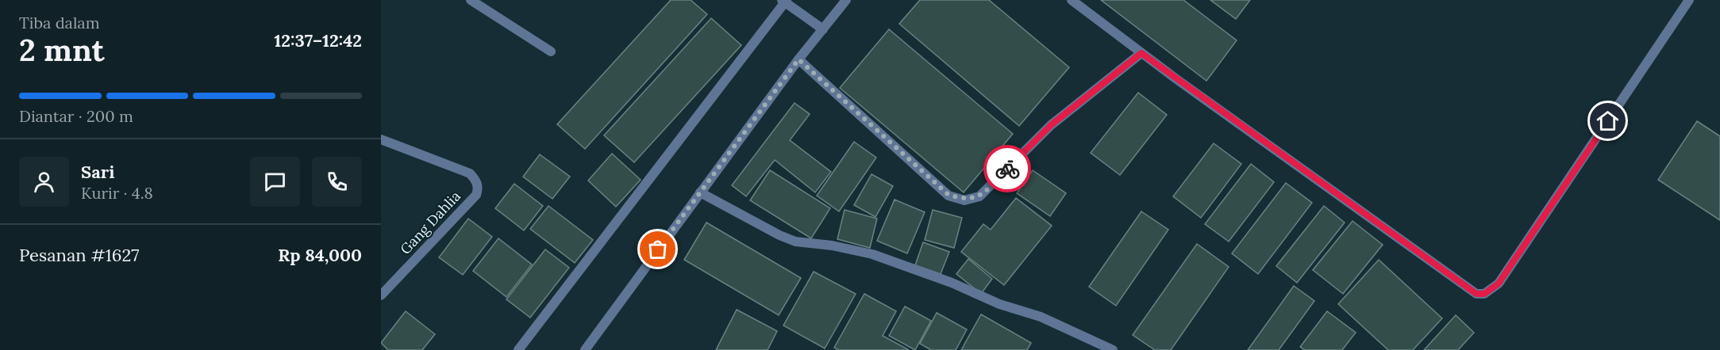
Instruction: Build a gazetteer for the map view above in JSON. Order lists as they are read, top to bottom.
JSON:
{
  "streets": {
    "street": ["Gang Dahlia"]
  },
  "page": {
    "heading": ["2 mnt", "Tiba dalam", "12:37–12:42"],
    "panel": [
      "Sari",
      "Kurir · 4.8",
      "Pesanan #1627",
      "Rp 84,000"
    ],
    "bar": "Diantar · 200 m"
  }
}
